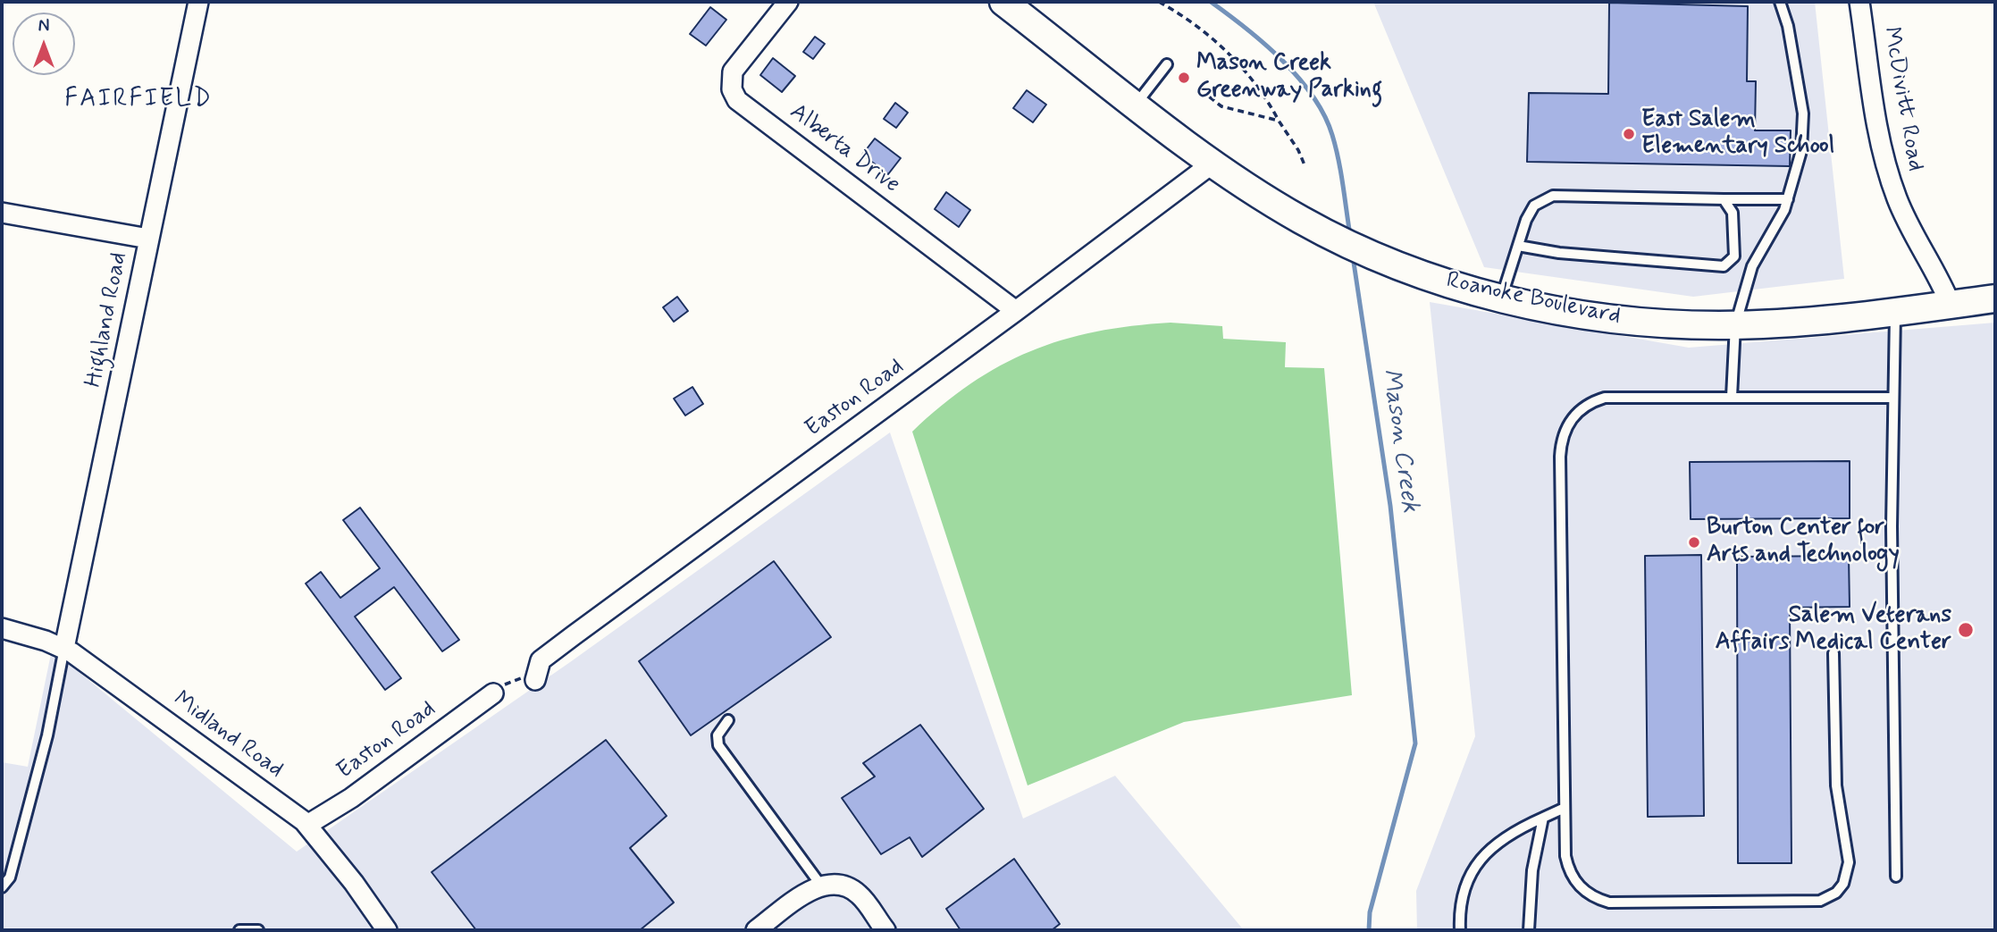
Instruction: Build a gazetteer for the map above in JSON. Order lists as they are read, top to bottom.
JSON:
{
  "streets": {
    "main road": ["Roanoke Boulevard"],
    "street": [
      "McDivitt Road",
      "Alberta Drive",
      "Highland Road",
      "Easton Road",
      "Midland Road"
    ]
  },
  "crossings": [
    ["McDivitt Road", "Roanoke Boulevard"],
    ["Alberta Drive", "Easton Road"],
    ["Roanoke Boulevard", "Easton Road"],
    ["Highland Road", "Midland Road"],
    ["Easton Road", "Midland Road"]
  ],
  "districts": ["FAIRFIELD"],
  "water": ["Mason Creek"],
  "places": [
    "Mason Creek Greenway Parking",
    "East Salem Elementary School",
    "Burton Center for Arts and Technology",
    "Salem Veterans Affairs Medical Center"
  ],
  "north": "top"
}
